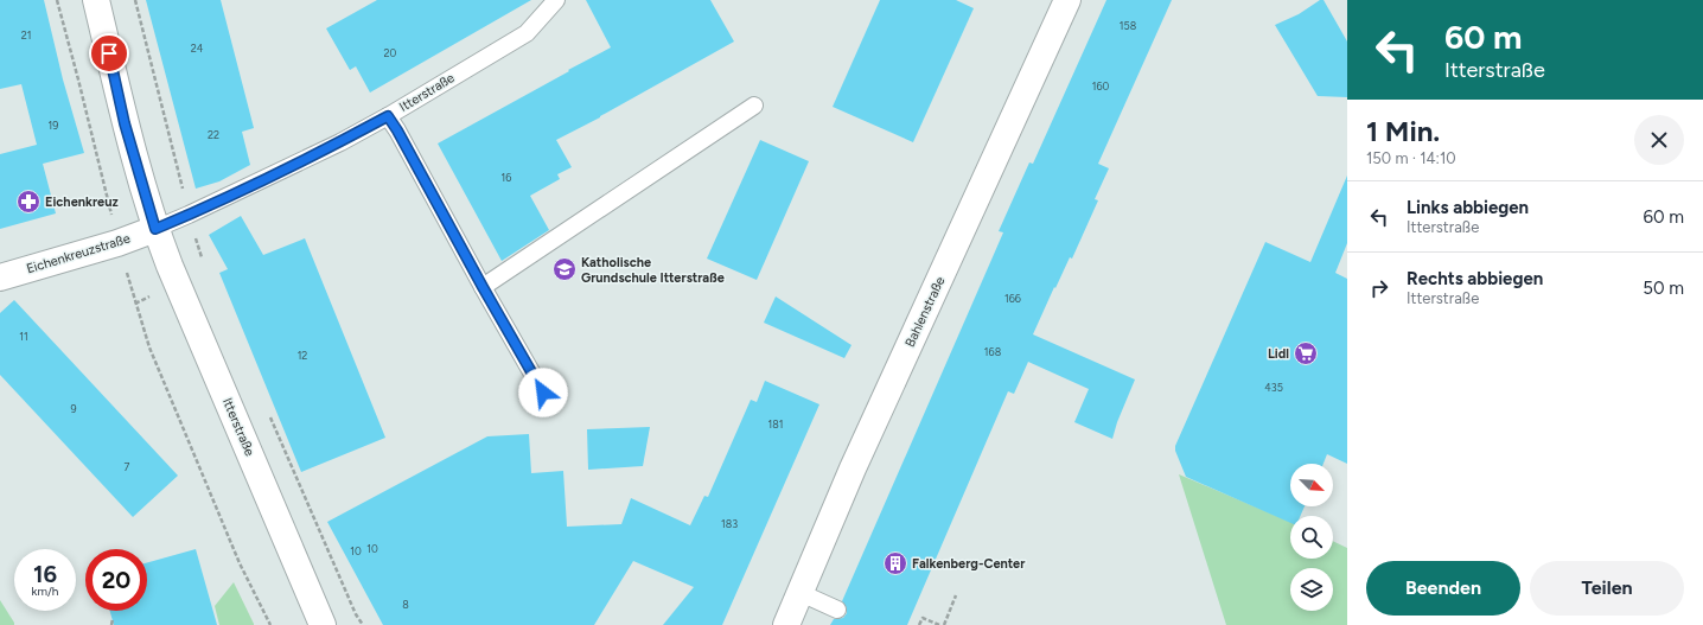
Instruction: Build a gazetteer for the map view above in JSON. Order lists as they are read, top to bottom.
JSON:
{
  "streets": {
    "street": ["Itterstraße", "Eichenkreuzstraße", "Bahlenstraße"]
  },
  "crossings": [
    ["Itterstraße", "Eichenkreuzstraße"]
  ],
  "places": {
    "pharmacy": ["Eichenkreuz"],
    "school or university": ["Katholische Grundschule Itterstraße"],
    "supermarket": ["Lidl"],
    "building": ["Falkenberg-Center"]
  },
  "house_numbers": [
    "158",
    "21",
    "24",
    "20",
    "160",
    "19",
    "22",
    "16",
    "166",
    "11",
    "168",
    "12",
    "435",
    "9",
    "181",
    "7",
    "183",
    "10",
    "10",
    "8"
  ],
  "north": "bottom right",
  "page": {
    "turn": ["60 m", "Itterstraße"],
    "heading": ["1 Min.", "150 m · 14:10"],
    "list": [
      {
        "name": "Links abbiegen",
        "note": "Itterstraße",
        "value": "60 m"
      },
      {
        "name": "Rechts abbiegen",
        "note": "Itterstraße",
        "value": "50 m"
      }
    ],
    "speed": "16 km/h",
    "limit": "20",
    "buttons": ["Beenden", "Teilen"]
  }
}
